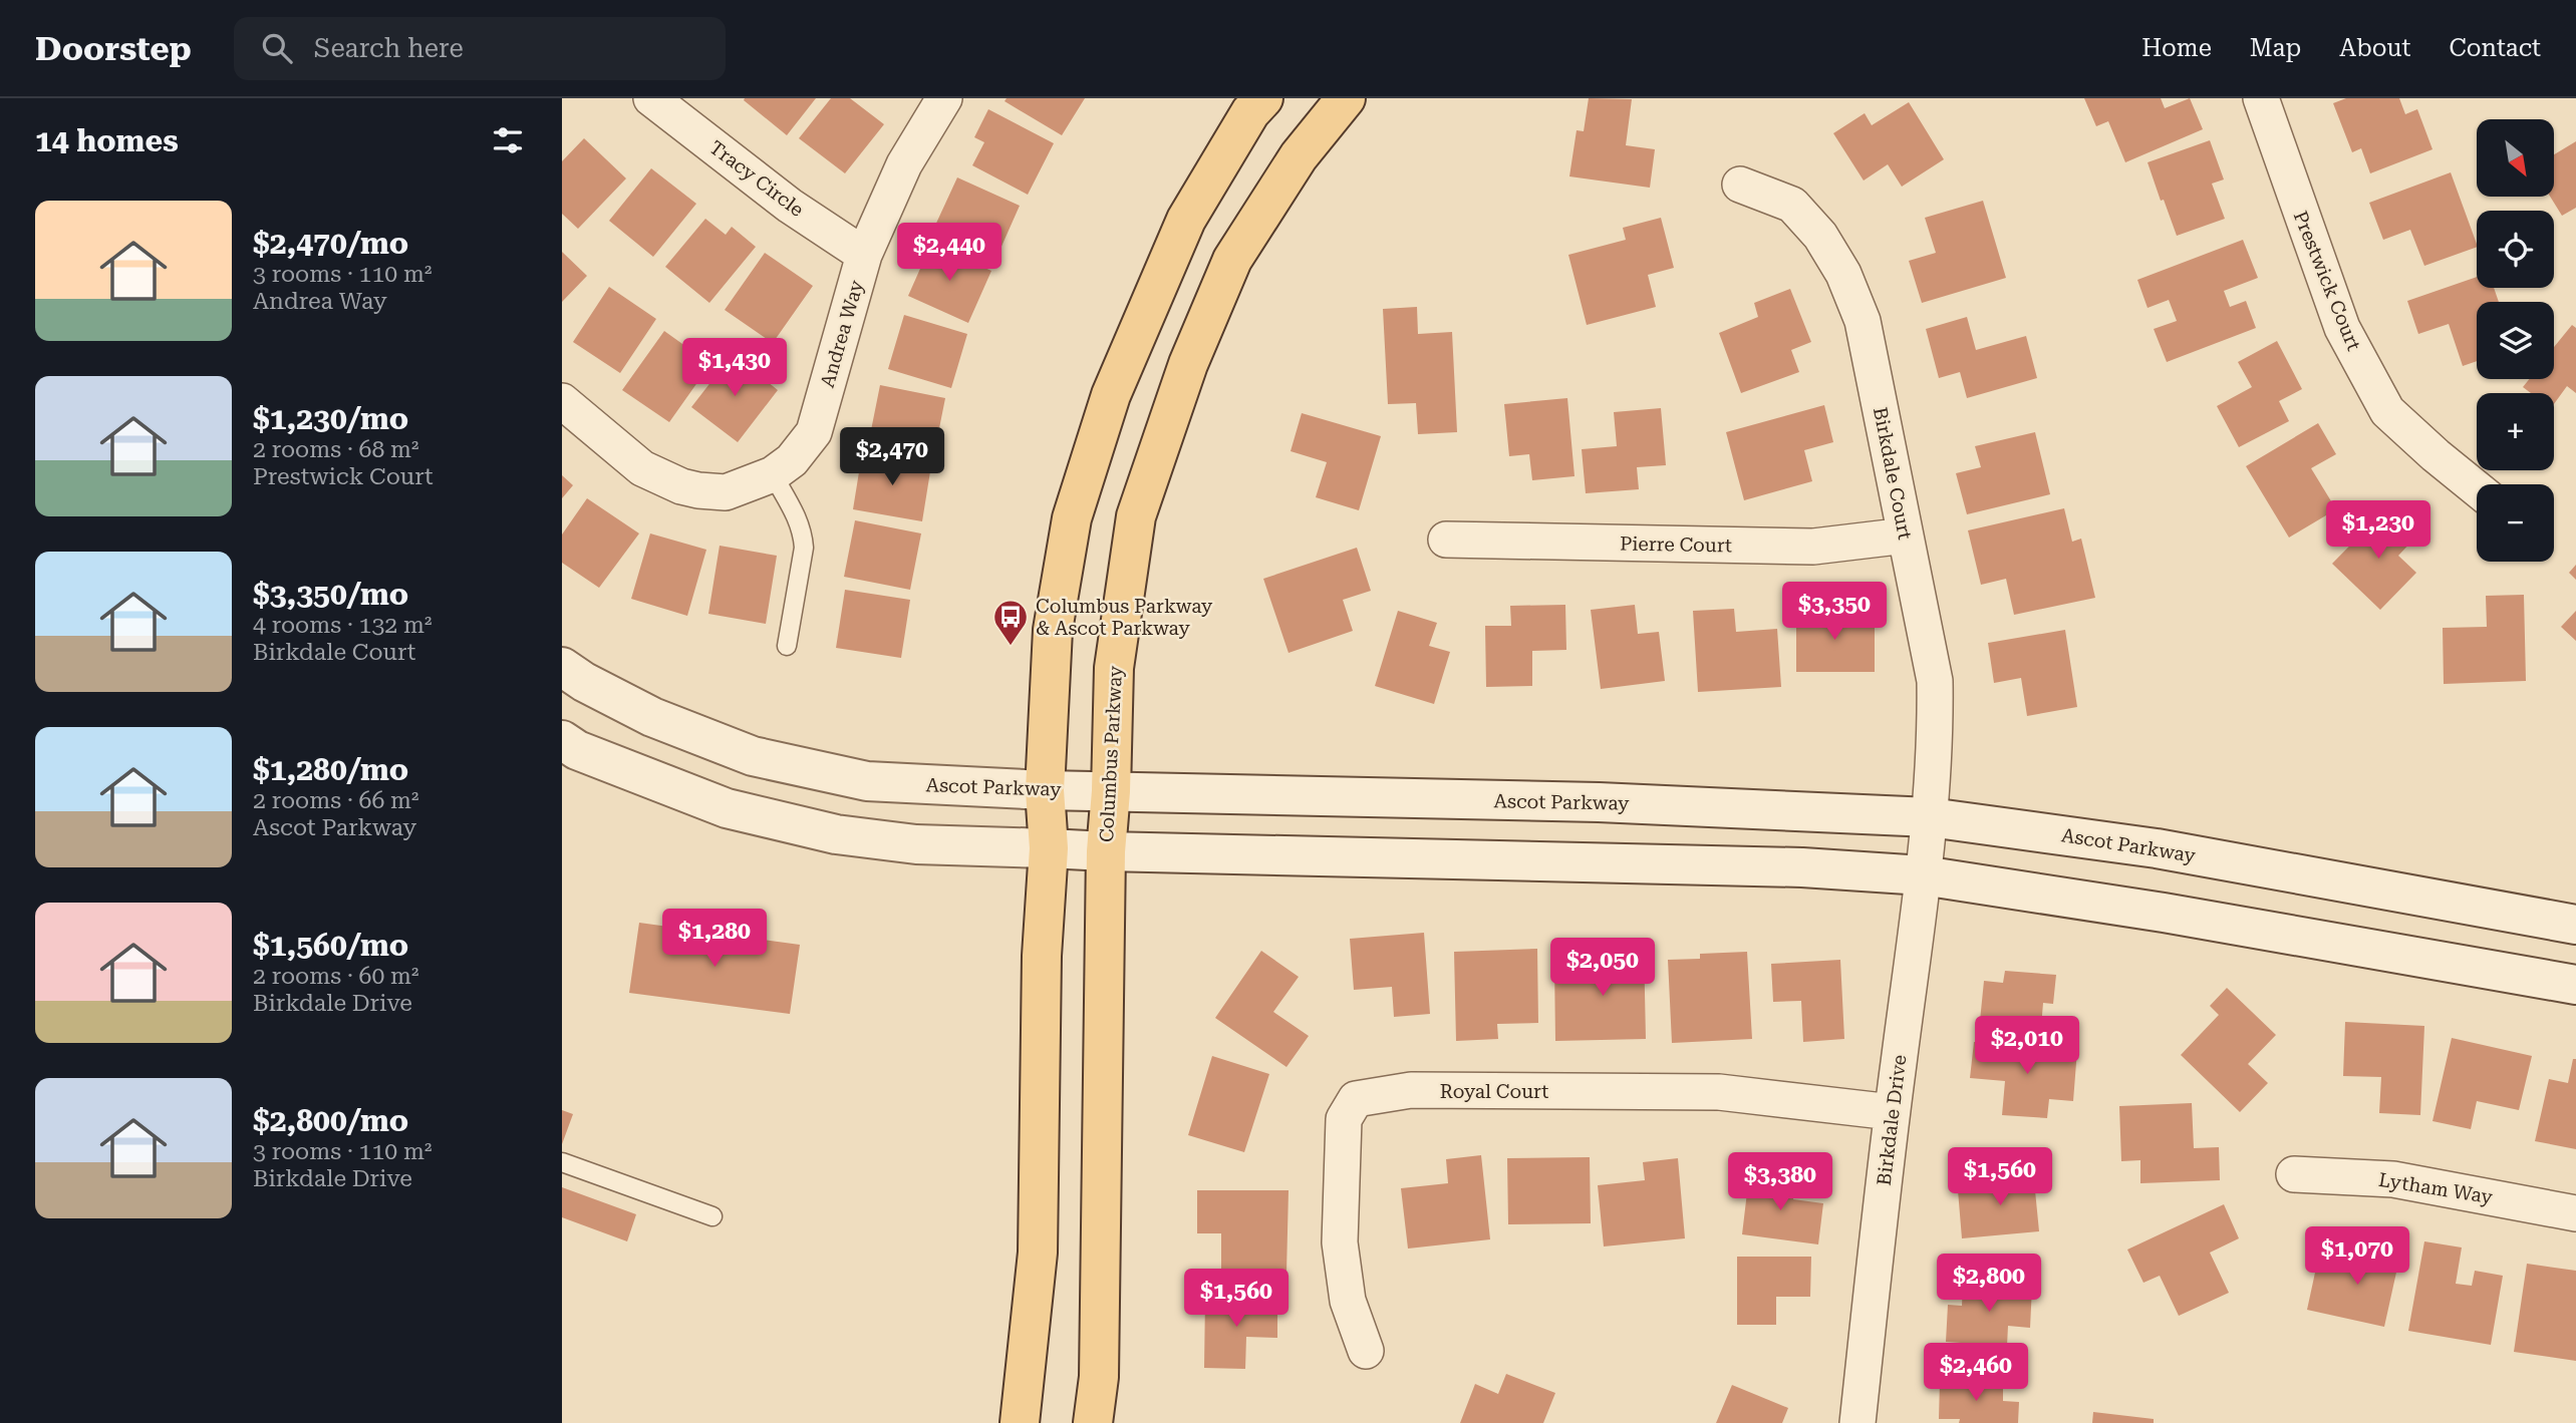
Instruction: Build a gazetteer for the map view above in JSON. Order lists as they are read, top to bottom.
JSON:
{
  "streets": {
    "main road": ["Columbus Parkway", "Ascot Parkway"],
    "street": [
      "Tracy Circle",
      "Prestwick Court",
      "Andrea Way",
      "Birkdale Court",
      "Pierre Court",
      "Royal Court",
      "Birkdale Drive",
      "Lytham Way"
    ]
  },
  "crossings": [
    ["Tracy Circle", "Andrea Way"],
    ["Birkdale Court", "Pierre Court"],
    ["Birkdale Court", "Ascot Parkway"],
    ["Birkdale Court", "Birkdale Drive"],
    ["Columbus Parkway", "Ascot Parkway"],
    ["Ascot Parkway", "Birkdale Drive"],
    ["Royal Court", "Birkdale Drive"]
  ],
  "places": {
    "bus stop": ["Columbus Parkway & Ascot Parkway"]
  },
  "north": "bottom right",
  "page": {
    "header": "Doorstep",
    "search": "Search here",
    "nav": [
      "Home",
      "Map",
      "About",
      "Contact"
    ],
    "heading": "14 homes",
    "map_buttons": ["+", "−"],
    "list": [
      {
        "name": "$2,470/mo",
        "note": "3 rooms · 110 m² · Andrea Way"
      },
      {
        "name": "$1,230/mo",
        "note": "2 rooms · 68 m² · Prestwick Court"
      },
      {
        "name": "$3,350/mo",
        "note": "4 rooms · 132 m² · Birkdale Court"
      },
      {
        "name": "$1,280/mo",
        "note": "2 rooms · 66 m² · Ascot Parkway"
      },
      {
        "name": "$1,560/mo",
        "note": "2 rooms · 60 m² · Birkdale Drive"
      },
      {
        "name": "$2,800/mo",
        "note": "3 rooms · 110 m² · Birkdale Drive"
      }
    ],
    "price": [
      "$2,440",
      "$1,430",
      "$2,470",
      "$1,230",
      "$3,350",
      "$1,280",
      "$2,050",
      "$2,010",
      "$1,560",
      "$3,380",
      "$1,070",
      "$2,800",
      "$1,560",
      "$2,460"
    ]
  }
}
